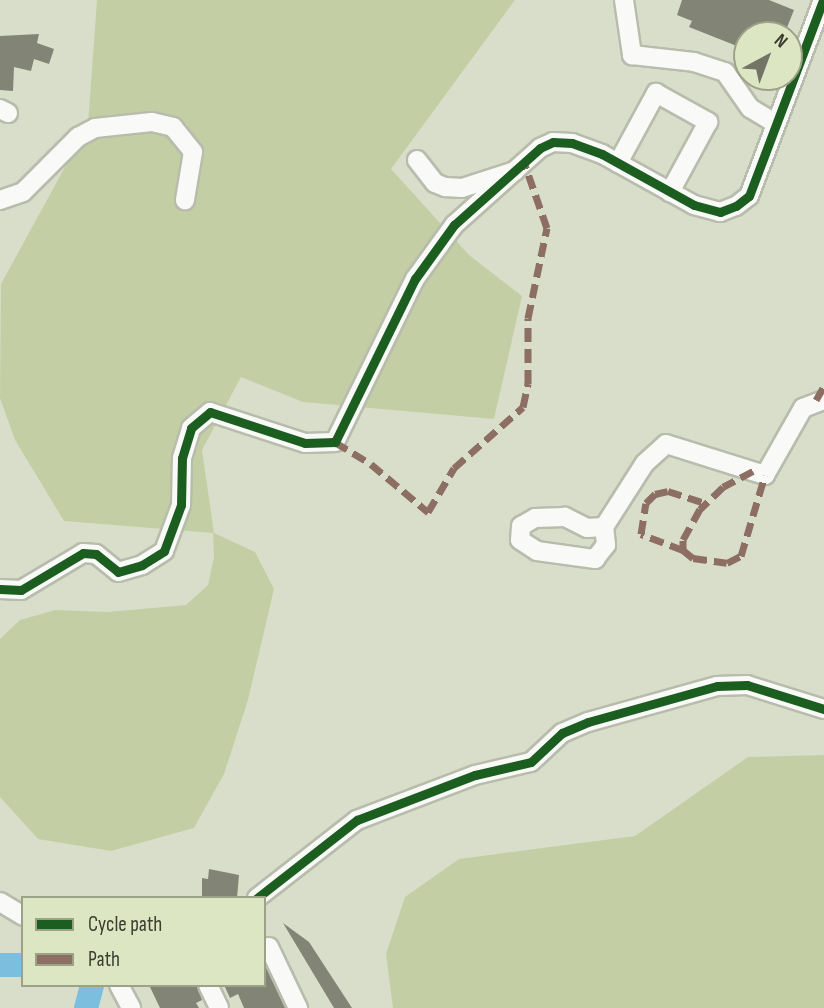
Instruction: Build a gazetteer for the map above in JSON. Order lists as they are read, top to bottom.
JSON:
{
  "legend": ["Cycle path", "Path"],
  "north": "top right"
}
